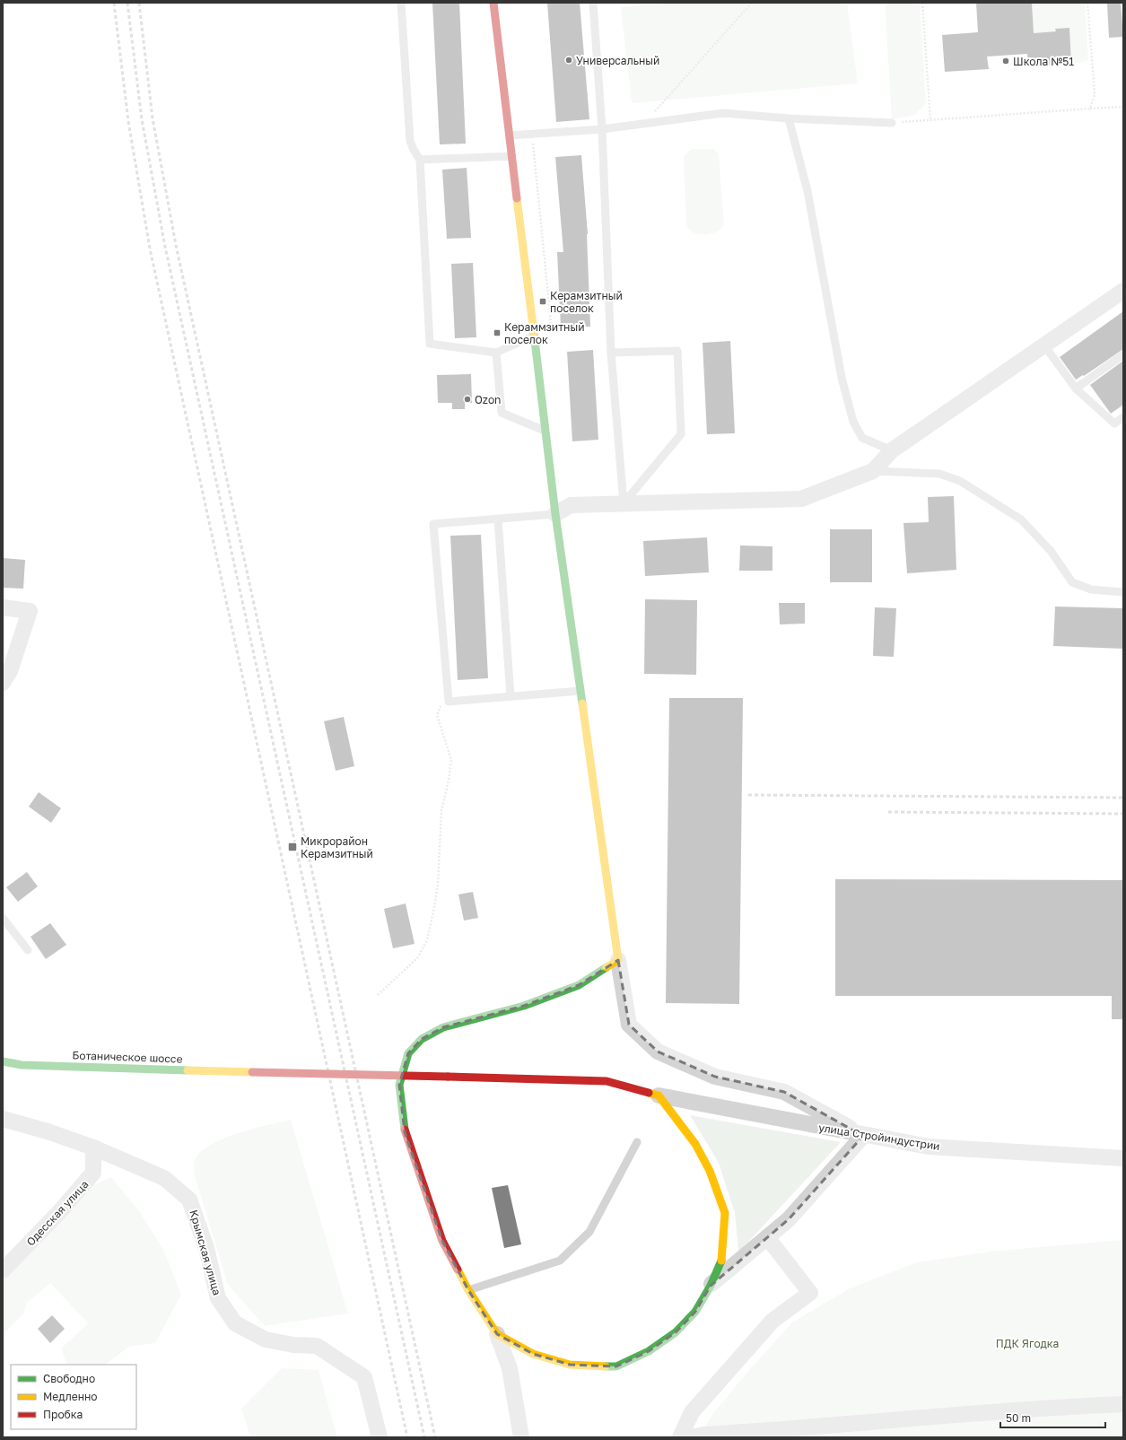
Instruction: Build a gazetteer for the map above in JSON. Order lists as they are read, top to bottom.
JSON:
{
  "streets": {
    "street": [
      "Ботаническое шоссе",
      "улица Стройиндустрии",
      "Одесская улица",
      "Крымская улица"
    ]
  },
  "crossings": [
    ["Ботаническое шоссе", "улица Стройиндустрии"],
    ["Одесская улица", "Крымская улица"]
  ],
  "parks": ["ПДК Ягодка"],
  "places": {
    "other": ["Универсальный", "Школа №51", "Ozon"],
    "transit": ["Керамзитный поселок", "Кераммзитный поселок", "Микрорайон Керамзитный"]
  },
  "legend": ["Свободно", "Медленно", "Пробка"],
  "scale_bar": "50 m"
}
